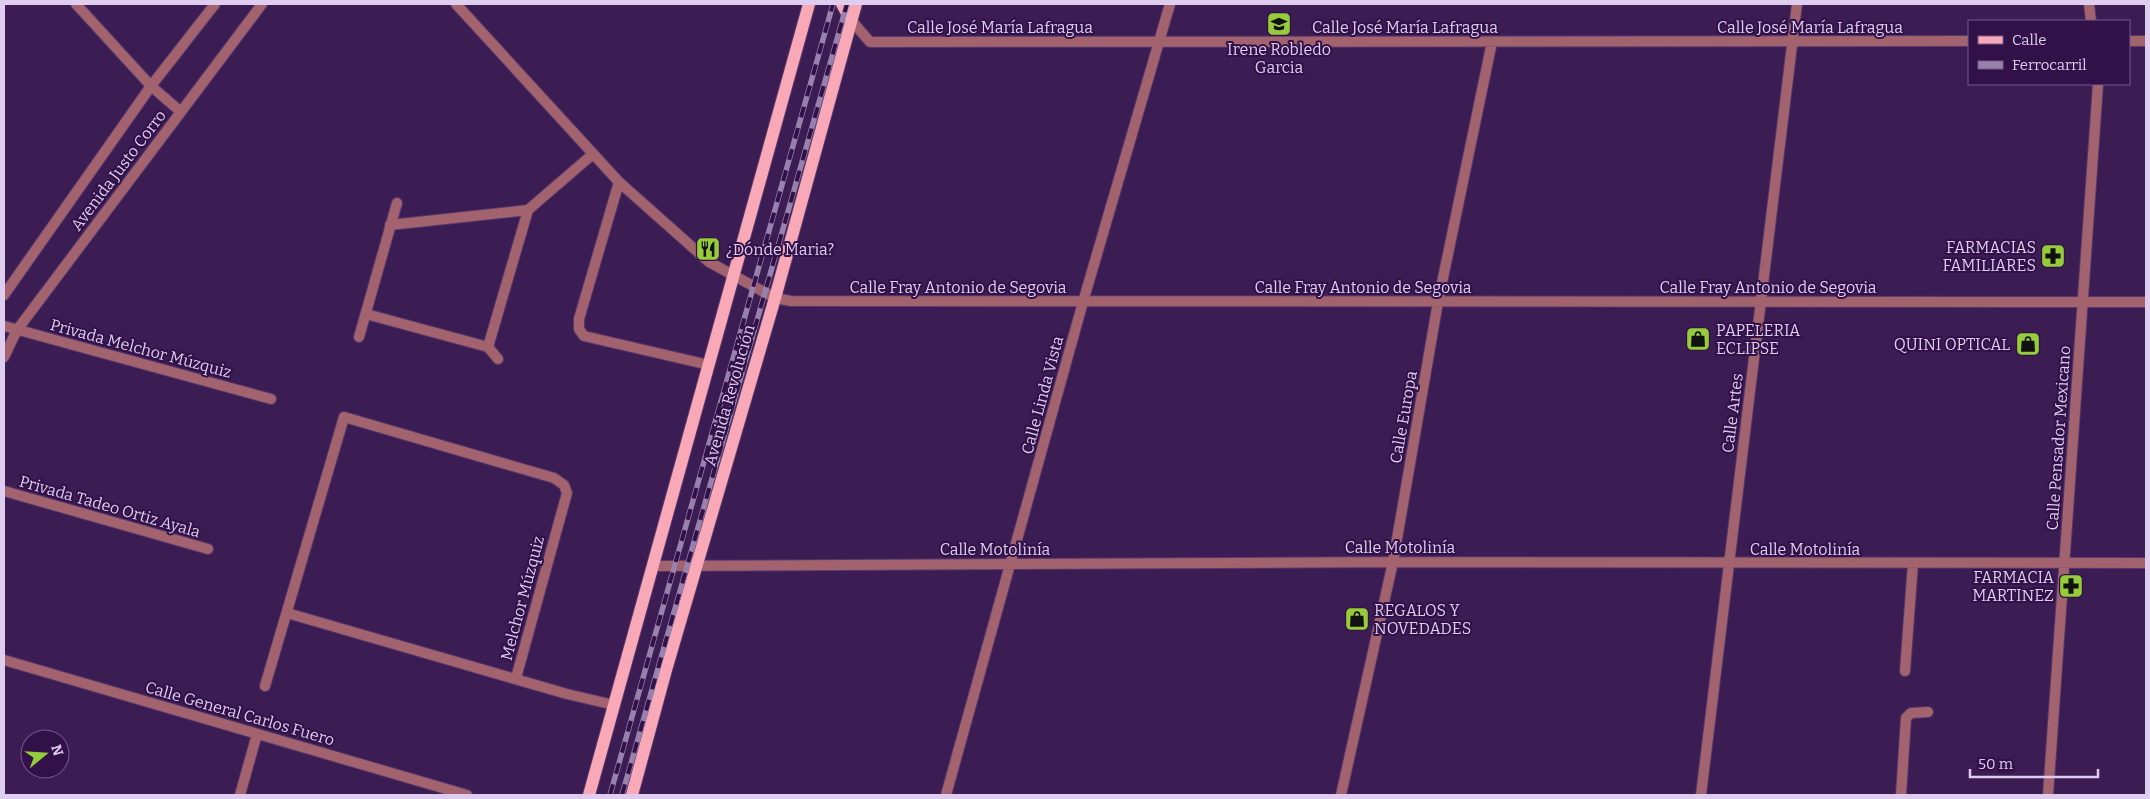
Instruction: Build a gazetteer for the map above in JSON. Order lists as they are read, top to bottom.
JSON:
{
  "streets": {
    "main road": ["Avenida Revolución"],
    "street": [
      "Calle José María Lafragua",
      "Avenida Justo Corro",
      "Calle Fray Antonio de Segovia",
      "Privada Melchor Múzquiz",
      "Calle Linda Vista",
      "Calle Artes",
      "Calle Europa",
      "Calle Pensador Mexicano",
      "Privada Tadeo Ortiz Ayala",
      "Calle Motolinía",
      "Melchor Múzquiz",
      "Calle General Carlos Fuero"
    ]
  },
  "crossings": [
    ["Calle José María Lafragua", "Avenida Revolución"],
    ["Calle José María Lafragua", "Calle Linda Vista"],
    ["Calle José María Lafragua", "Calle Artes"],
    ["Calle José María Lafragua", "Calle Europa"],
    ["Avenida Justo Corro", "Privada Melchor Múzquiz"],
    ["Calle Fray Antonio de Segovia", "Avenida Revolución"],
    ["Calle Fray Antonio de Segovia", "Calle Linda Vista"],
    ["Calle Fray Antonio de Segovia", "Calle Artes"],
    ["Calle Fray Antonio de Segovia", "Calle Europa"],
    ["Calle Fray Antonio de Segovia", "Calle Pensador Mexicano"],
    ["Avenida Revolución", "Calle Motolinía"],
    ["Avenida Revolución", "Melchor Múzquiz"],
    ["Calle Linda Vista", "Calle Motolinía"],
    ["Calle Artes", "Calle Motolinía"],
    ["Calle Europa", "Calle Motolinía"],
    ["Calle Pensador Mexicano", "Calle Motolinía"]
  ],
  "places": {
    "school or university": ["Irene Robledo Garcia"],
    "restaurant": ["¿Dónde Maria?"],
    "pharmacy": ["FARMACIAS FAMILIARES", "FARMACIA MARTINEZ"],
    "shop": ["PAPELERIA ECLIPSE", "QUINI OPTICAL", "REGALOS Y NOVEDADES"]
  },
  "legend": ["Calle", "Ferrocarril"],
  "scale_bar": "50 m",
  "north": "right"
}
